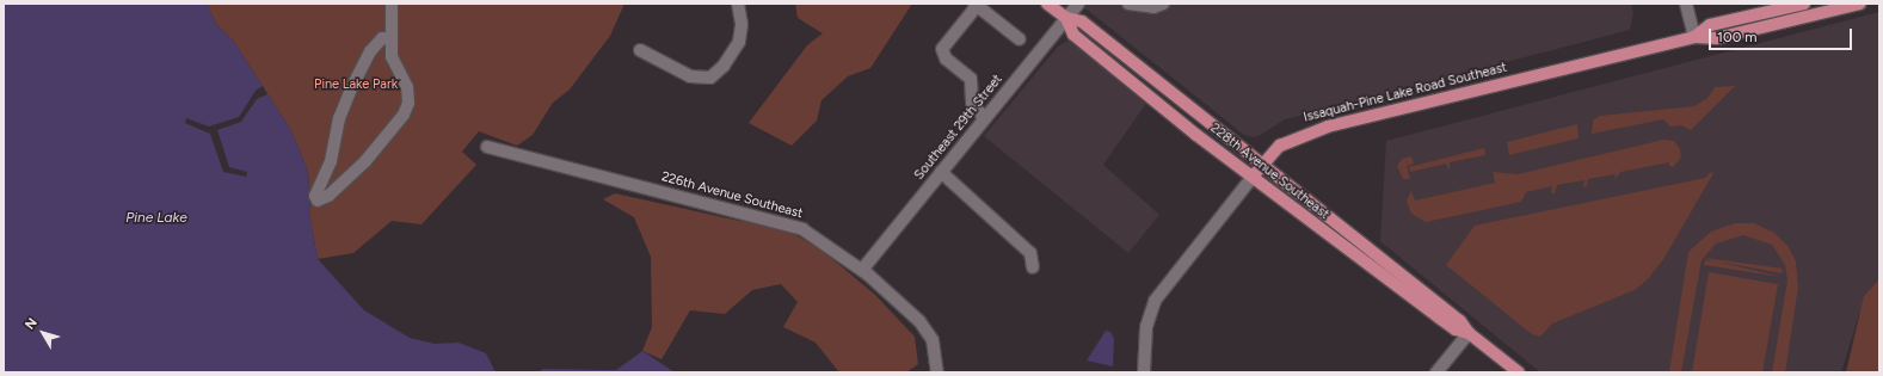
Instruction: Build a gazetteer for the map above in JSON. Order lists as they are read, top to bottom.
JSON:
{
  "streets": {
    "main road": ["Issaquah-Pine Lake Road Southeast", "228th Avenue Southeast"],
    "street": ["Southeast 29th Street", "226th Avenue Southeast"]
  },
  "crossings": [
    ["Issaquah-Pine Lake Road Southeast", "228th Avenue Southeast"],
    ["Southeast 29th Street", "228th Avenue Southeast"],
    ["Southeast 29th Street", "226th Avenue Southeast"]
  ],
  "water": ["Pine Lake"],
  "parks": ["Pine Lake Park"],
  "scale_bar": "100 m",
  "north": "top left"
}
